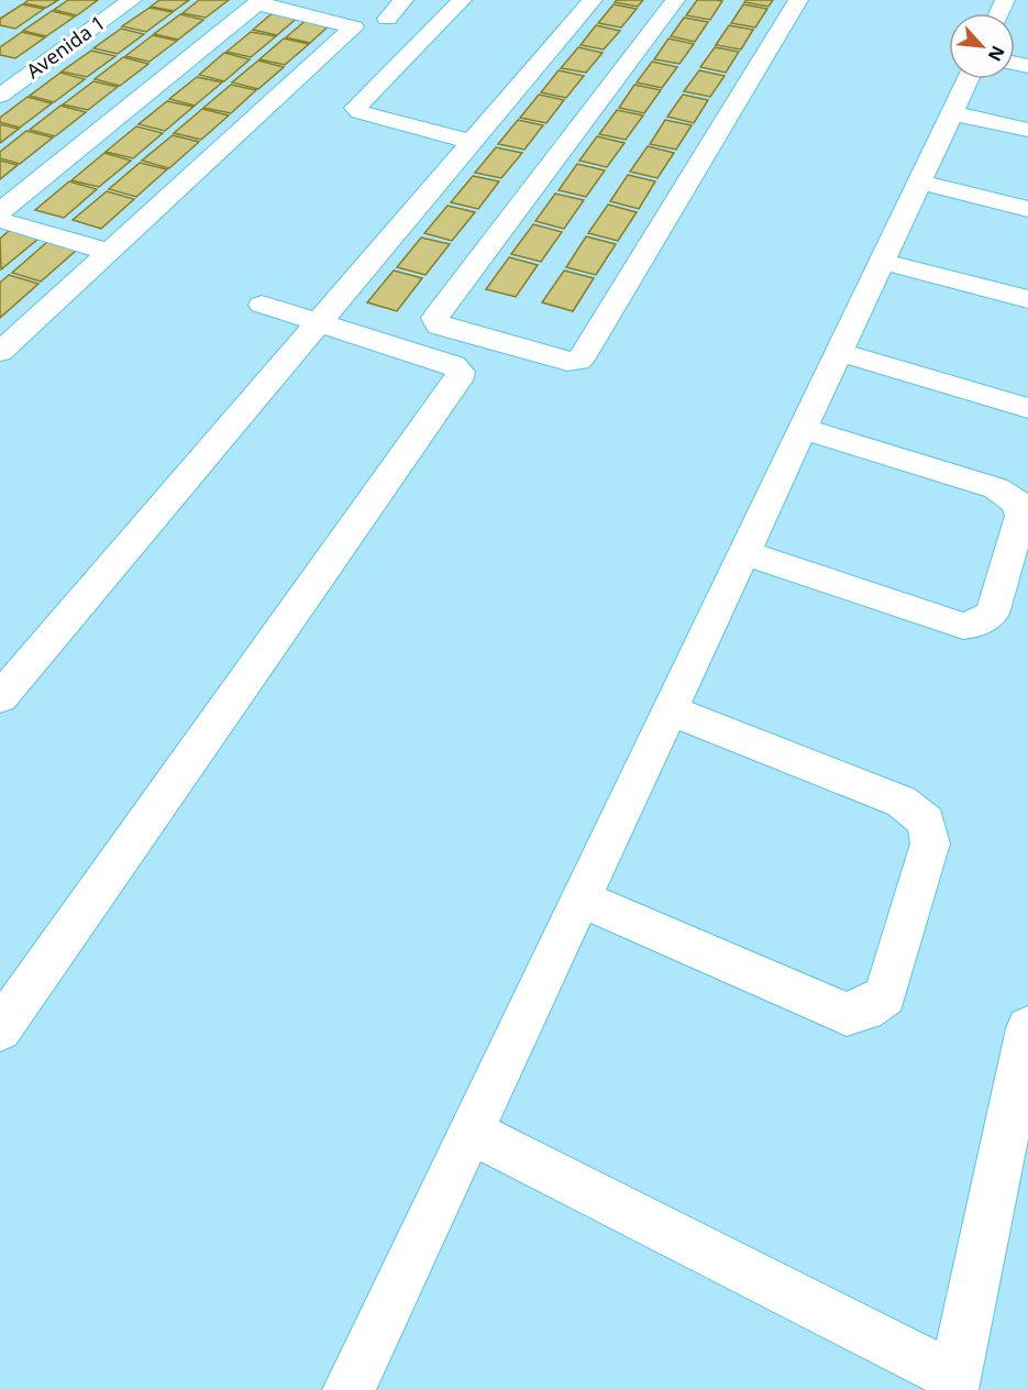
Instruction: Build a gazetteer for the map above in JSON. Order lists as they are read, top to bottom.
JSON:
{
  "streets": {
    "street": ["Avenida 1"]
  },
  "north": "bottom right"
}
